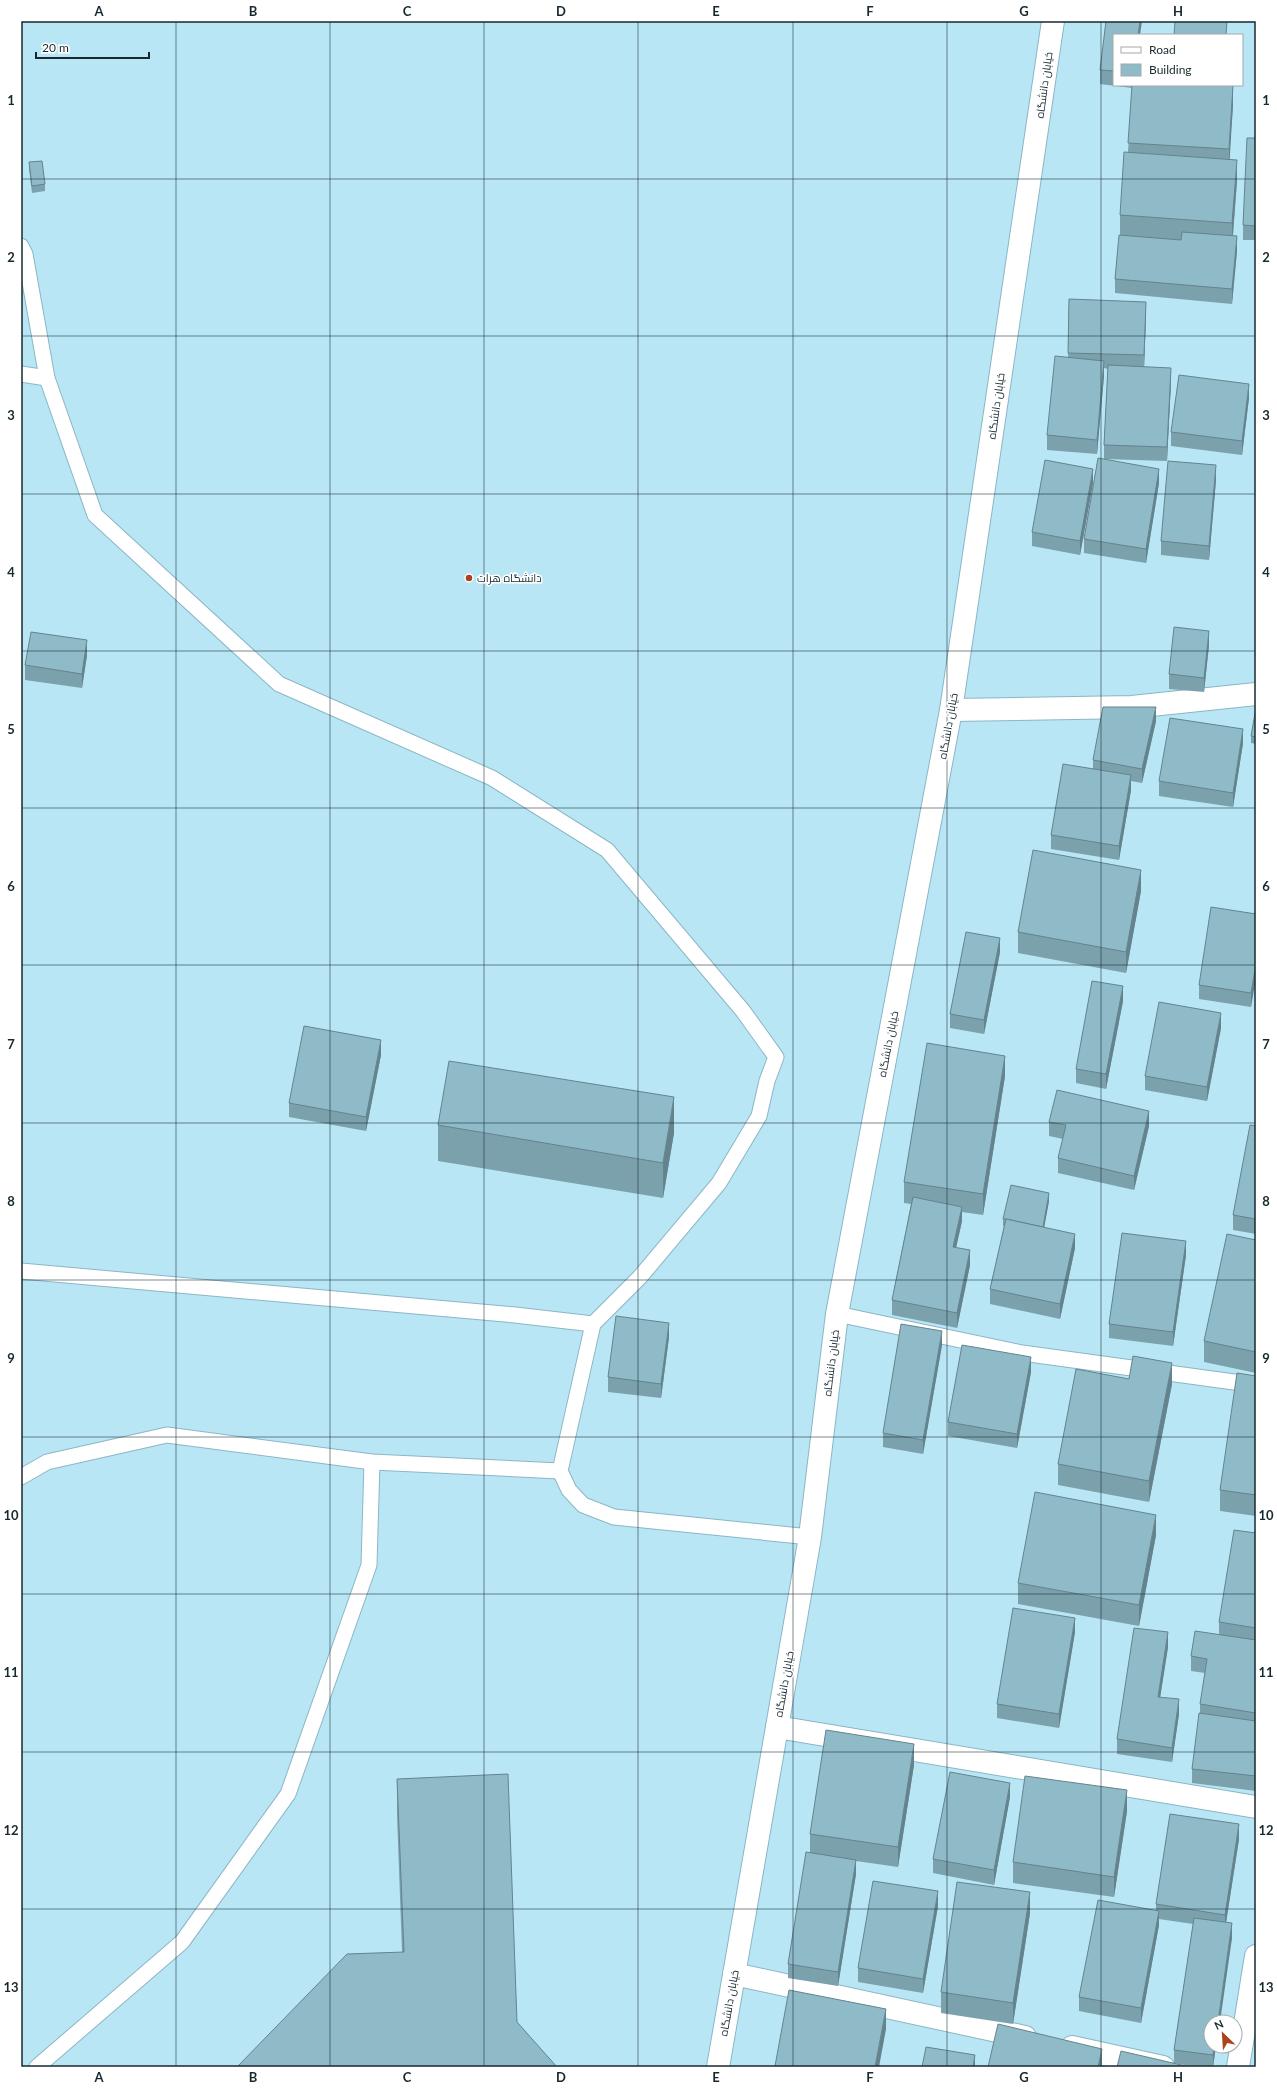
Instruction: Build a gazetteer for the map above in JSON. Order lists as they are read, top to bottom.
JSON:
{
  "streets": {
    "street": ["خیابان دانشگاه"]
  },
  "places": ["دانشگاه هرات"],
  "legend": ["Road", "Building"],
  "scale_bar": "20 m",
  "north": "top left",
  "grid": {
    "columns": [
      "A",
      "B",
      "C",
      "D",
      "E",
      "F",
      "G",
      "H"
    ],
    "rows": [
      "1",
      "2",
      "3",
      "4",
      "5",
      "6",
      "7",
      "8",
      "9",
      "10",
      "11",
      "12",
      "13"
    ]
  }
}
